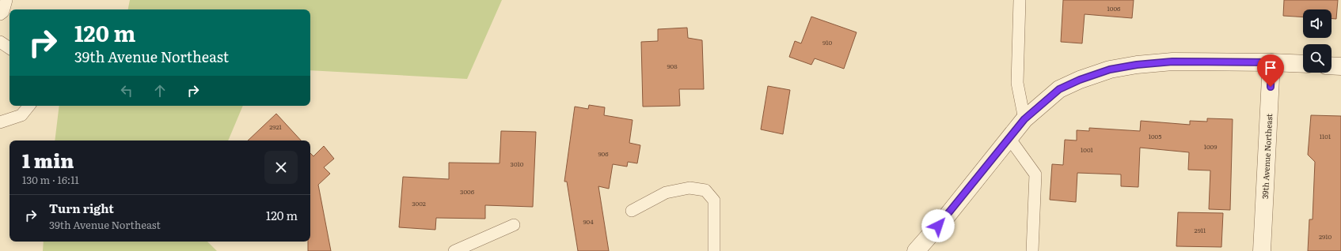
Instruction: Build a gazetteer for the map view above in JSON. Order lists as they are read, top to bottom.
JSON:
{
  "streets": {
    "street": ["39th Avenue Northeast"]
  },
  "house_numbers": [
    "1006",
    "910",
    "908",
    "2921",
    "1005",
    "1101",
    "1009",
    "1001",
    "906",
    "3010",
    "3006",
    "3002",
    "904",
    "2911",
    "2910"
  ],
  "page": {
    "turn": ["120 m", "39th Avenue Northeast"],
    "heading": ["1 min", "130 m · 16:11"],
    "list": [
      {
        "name": "Turn right",
        "note": "39th Avenue Northeast",
        "value": "120 m"
      }
    ]
  }
}
